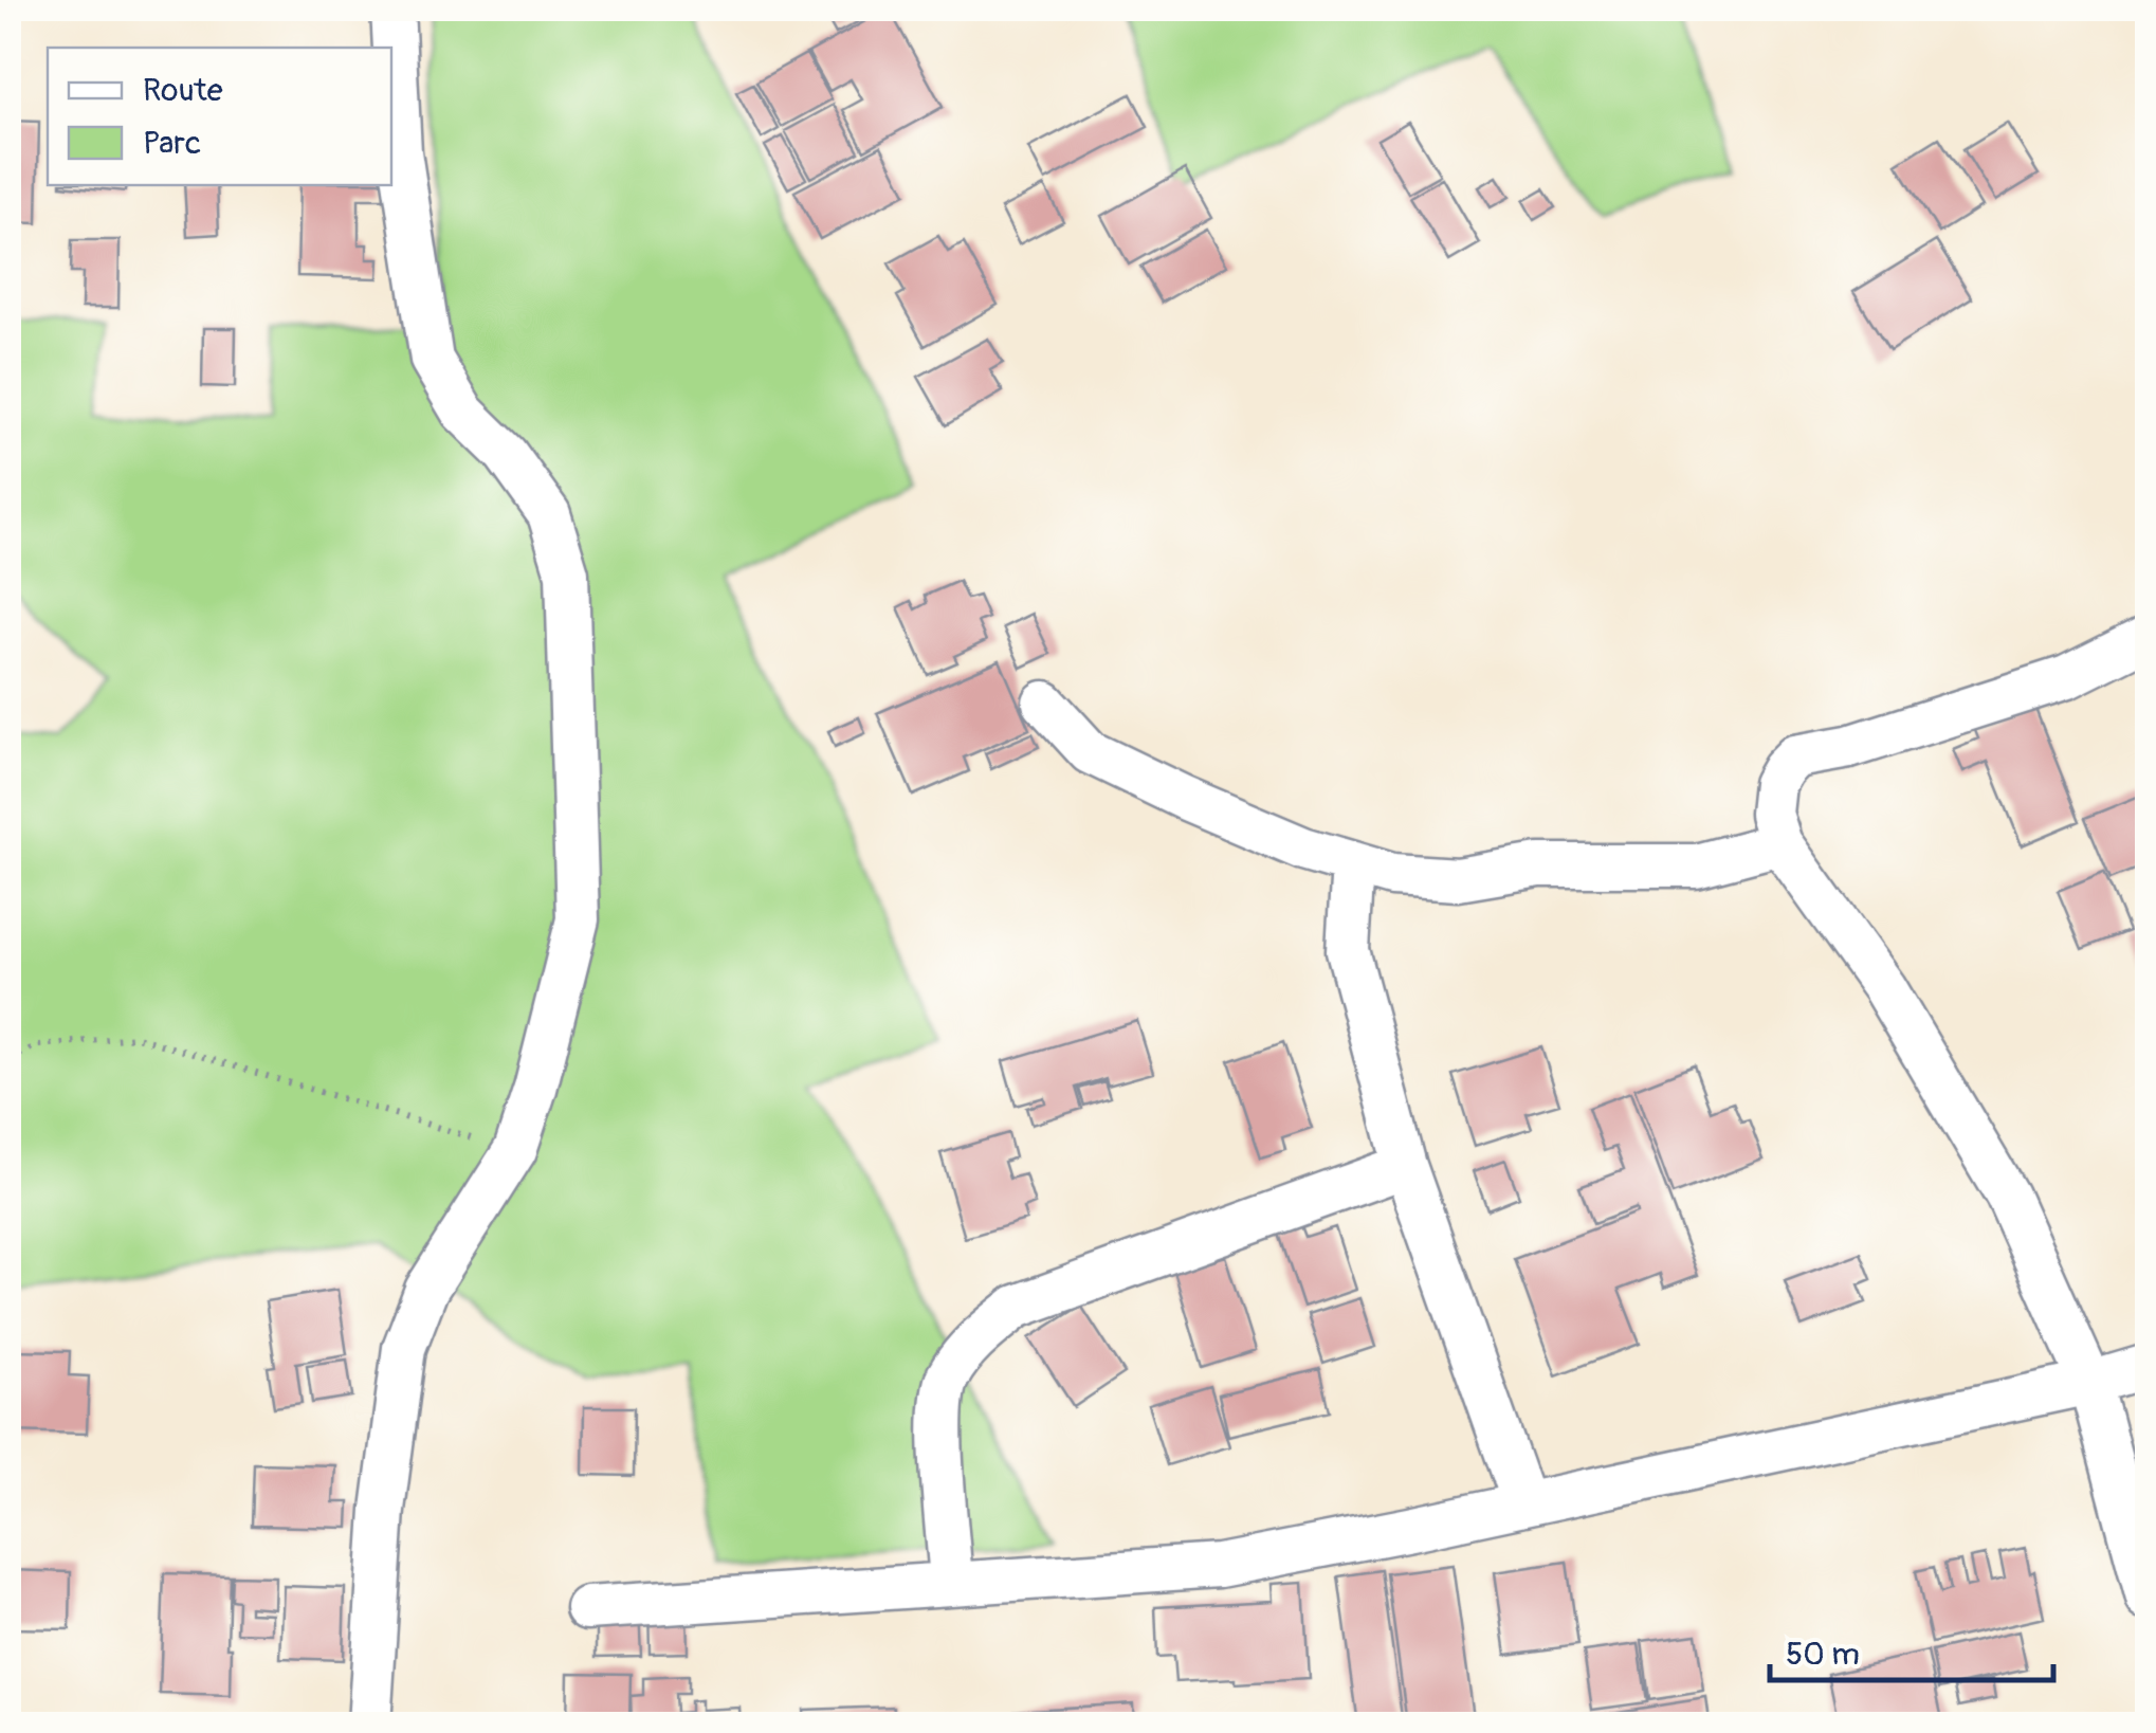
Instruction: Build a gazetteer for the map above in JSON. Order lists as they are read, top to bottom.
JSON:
{
  "legend": ["Route", "Parc"],
  "scale_bar": "50 m"
}
